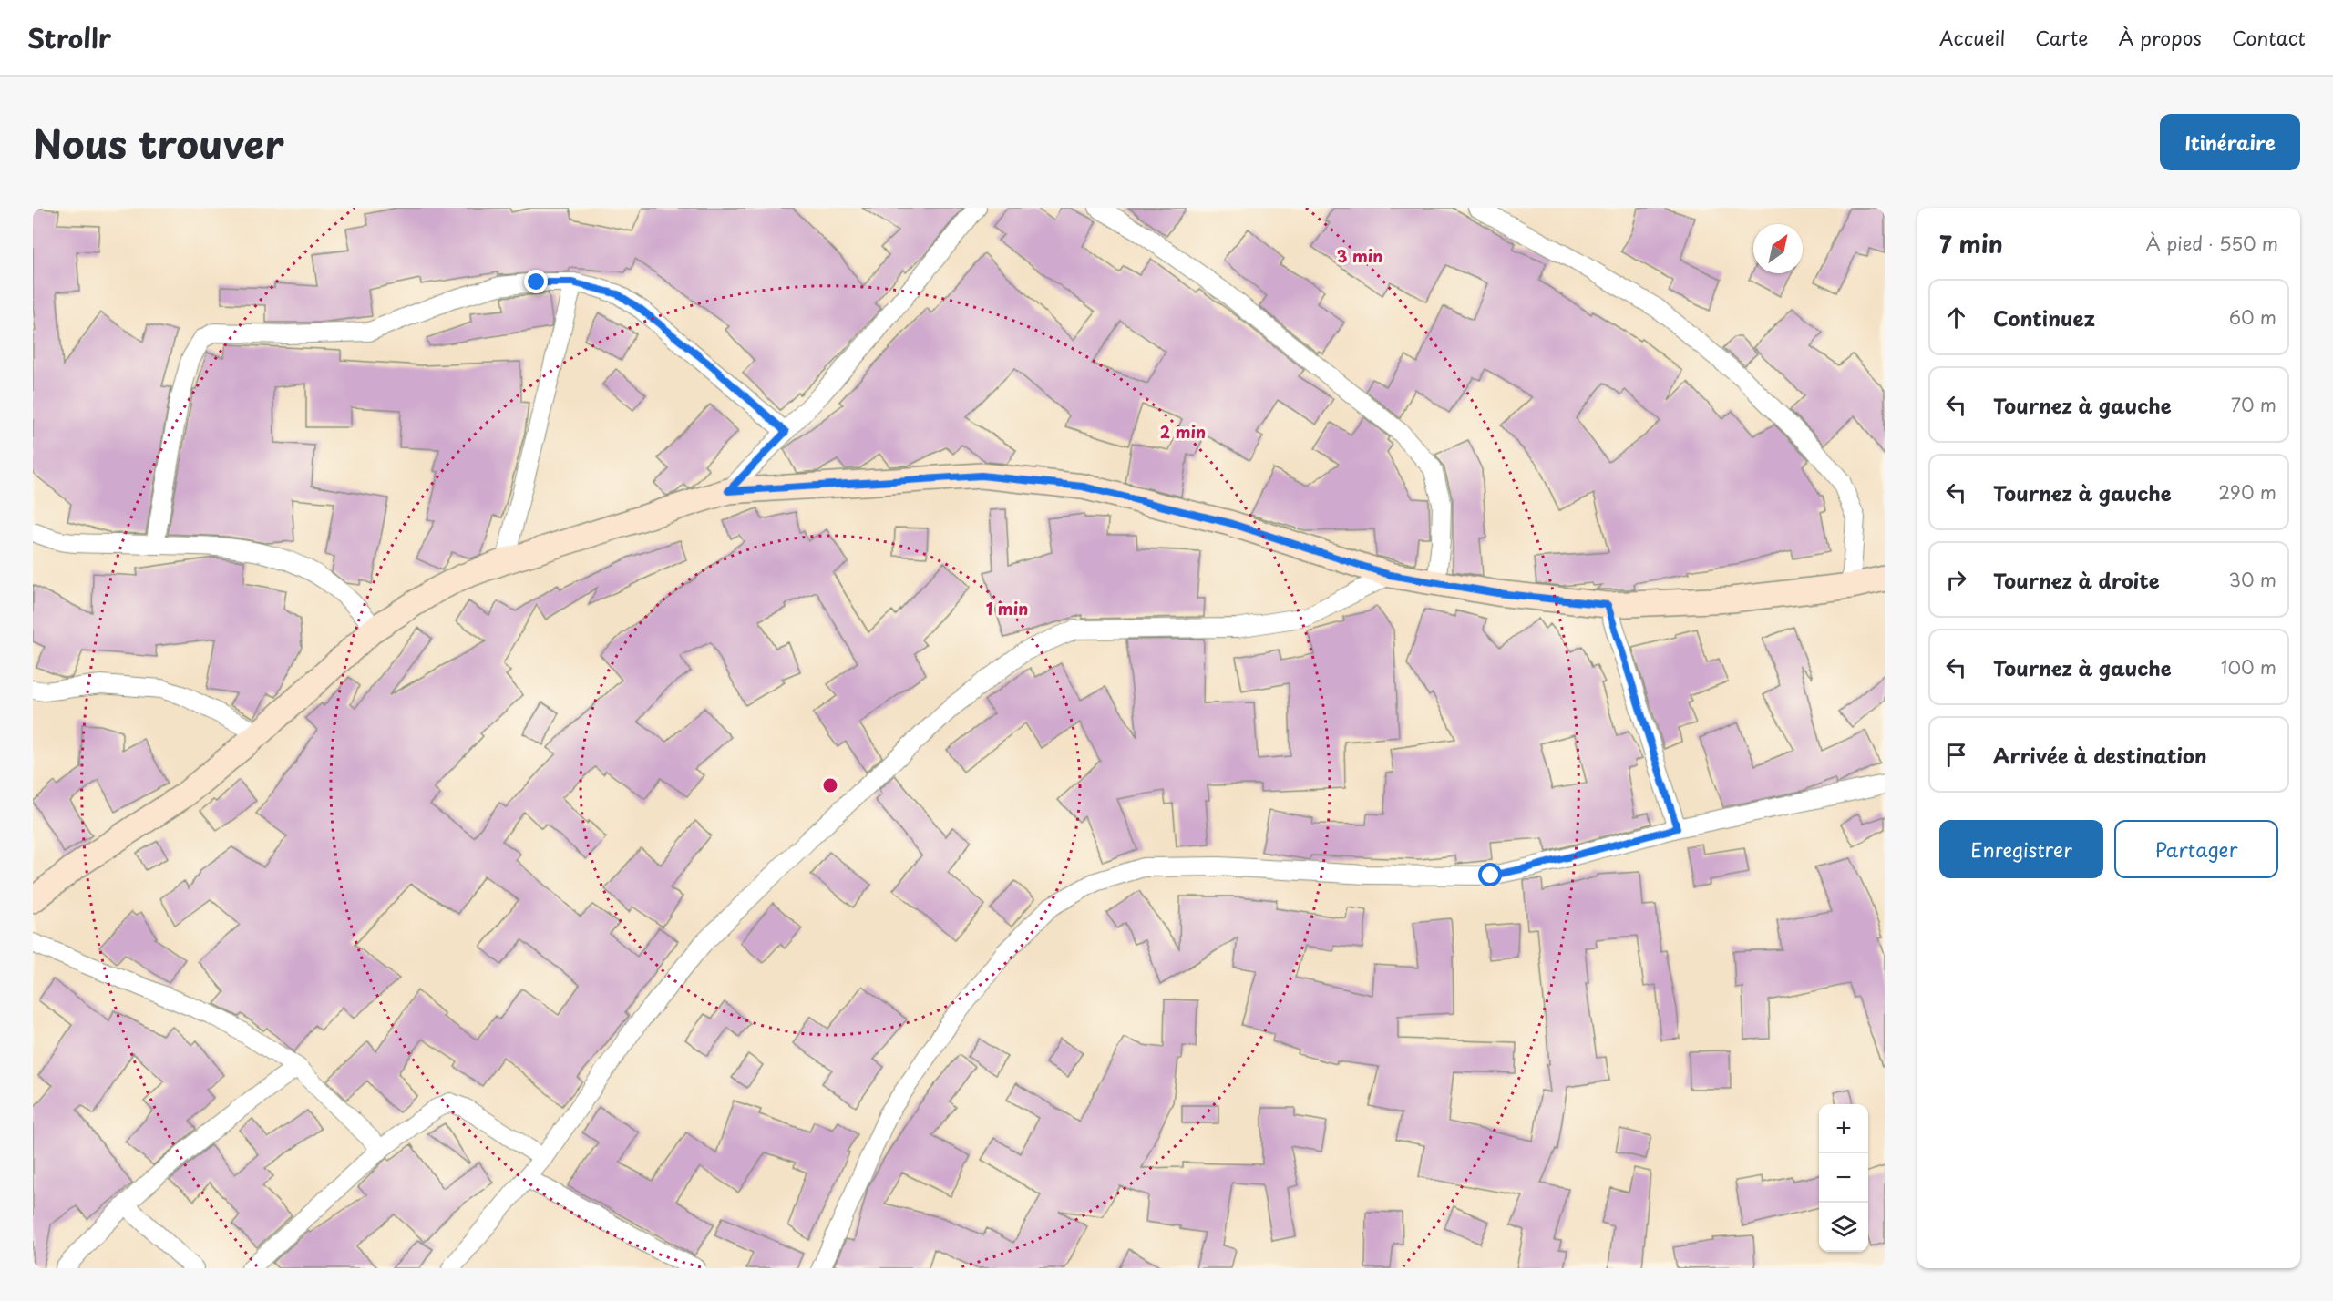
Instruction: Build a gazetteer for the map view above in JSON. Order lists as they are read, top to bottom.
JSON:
{
  "north": "top right",
  "page": {
    "header": "Strollr",
    "nav": [
      "Accueil",
      "Carte",
      "À propos",
      "Contact"
    ],
    "title": "Nous trouver",
    "buttons": [
      "Itinéraire",
      ["Enregistrer", "Partager"]
    ],
    "heading": ["7 min", "À pied · 550 m"],
    "list": [
      ["Continuez", "60 m"],
      ["Tournez à gauche", "70 m"],
      ["Tournez à gauche", "290 m"],
      ["Tournez à droite", "30 m"],
      ["Tournez à gauche", "100 m"],
      "Arrivée à destination"
    ],
    "map_buttons": ["+", "−"]
  },
  "rings": ["3 min", "2 min", "1 min"]
}
